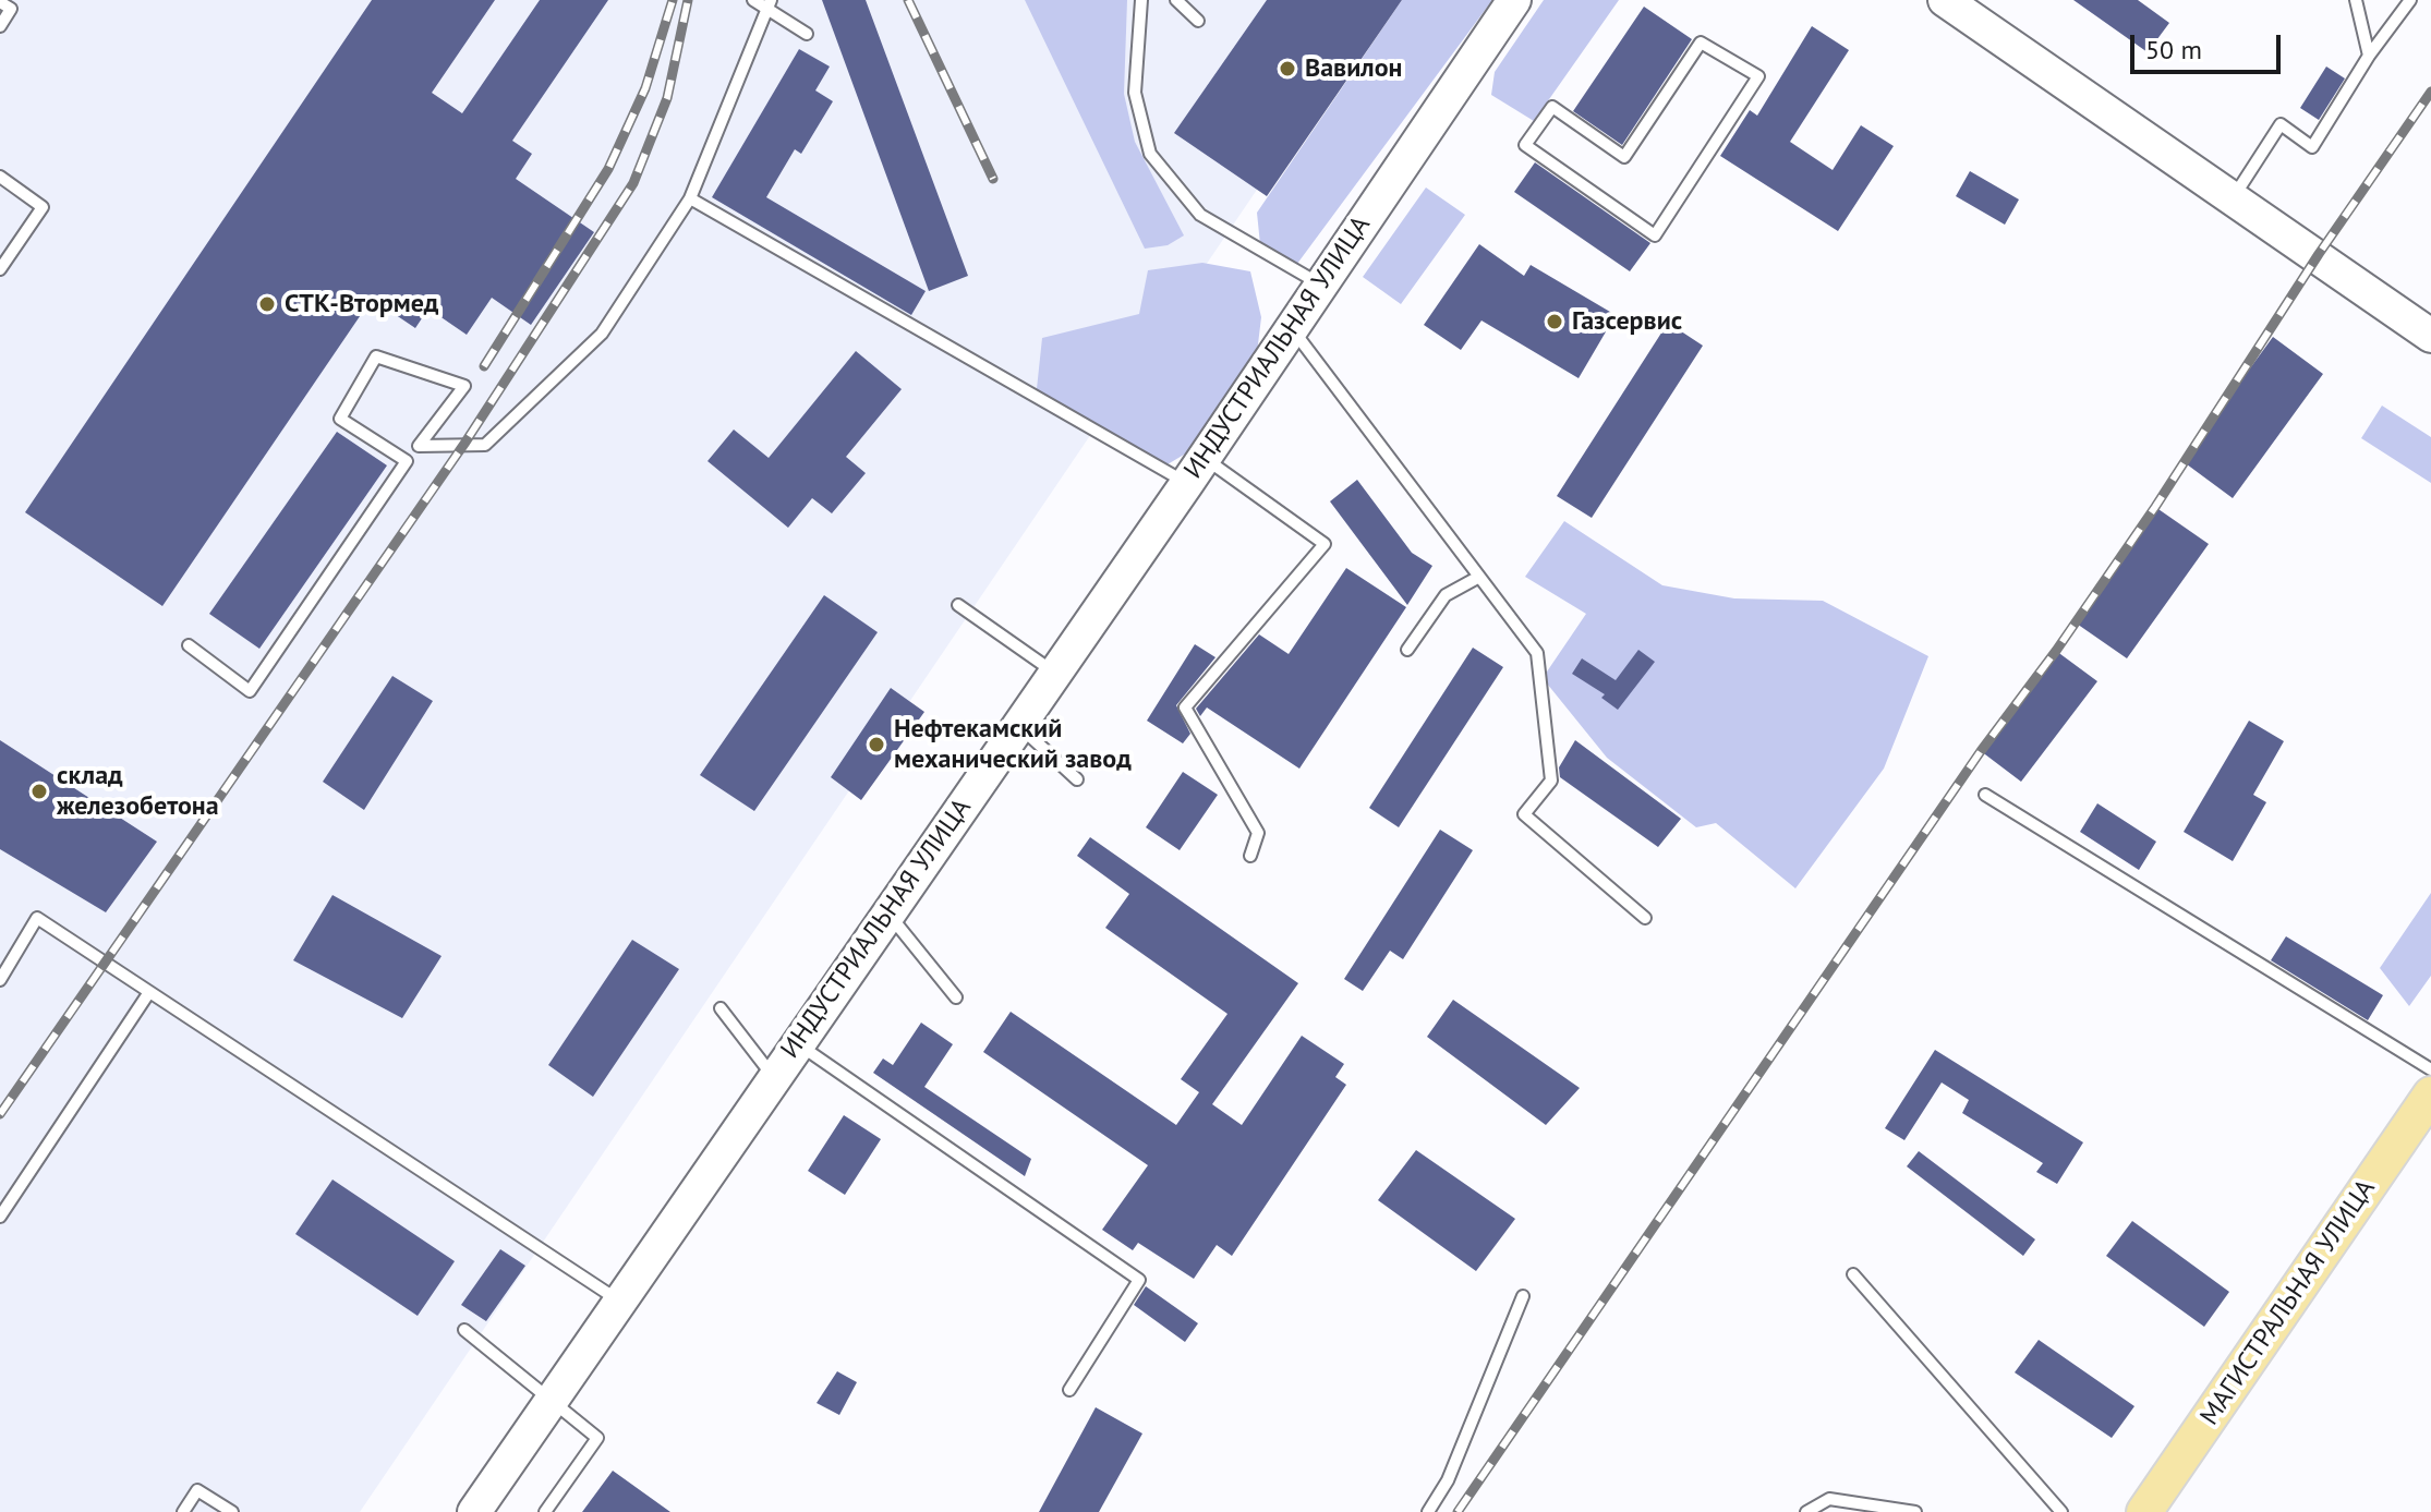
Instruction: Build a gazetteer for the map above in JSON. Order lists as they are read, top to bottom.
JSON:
{
  "streets": {
    "main road": ["ИНДУСТРИАЛЬНАЯ УЛИЦА", "МАГИСТРАЛЬНАЯ УЛИЦА"]
  },
  "places": [
    "Вавилон",
    "СТК-Втормед",
    "Газсервис",
    "Нефтекамский механический завод",
    "склад железобетона"
  ],
  "scale_bar": "50 m"
}
